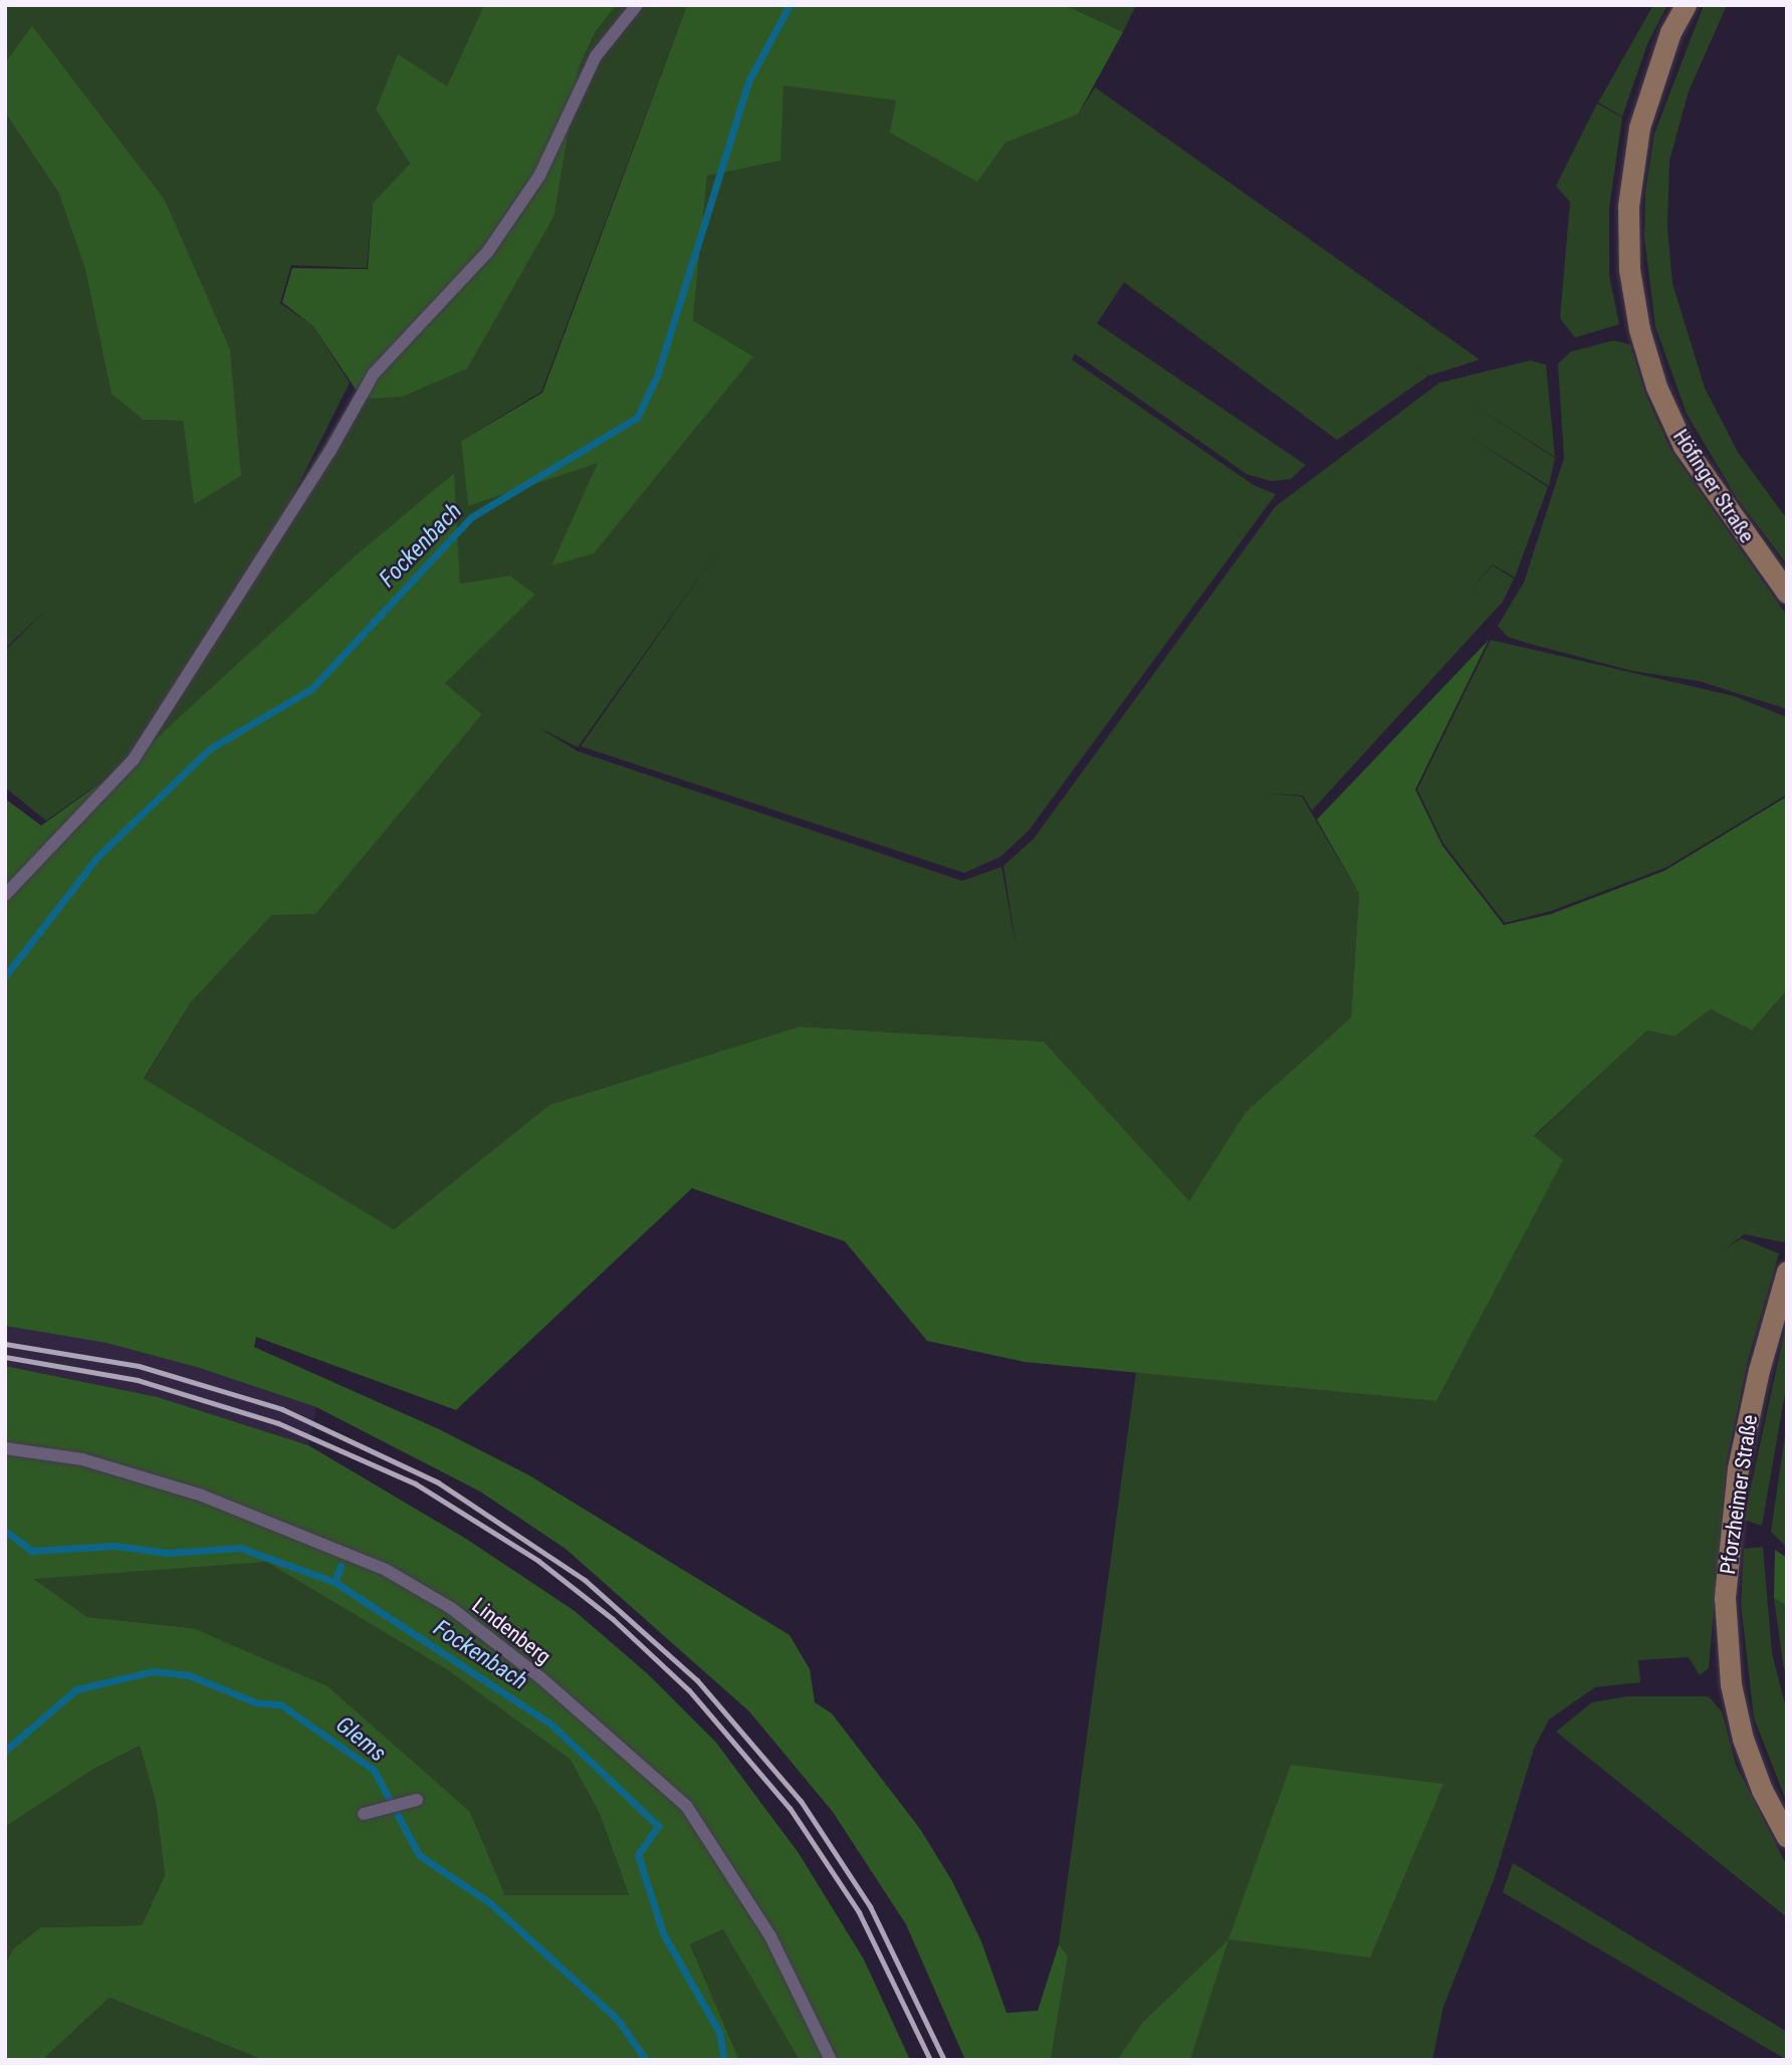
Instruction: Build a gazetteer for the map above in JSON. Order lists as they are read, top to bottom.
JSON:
{
  "streets": {
    "street": ["Höfinger Straße", "Pforzheimer Straße"],
    "lane": ["Lindenberg"]
  },
  "water": ["Fockenbach", "Glems"]
}
